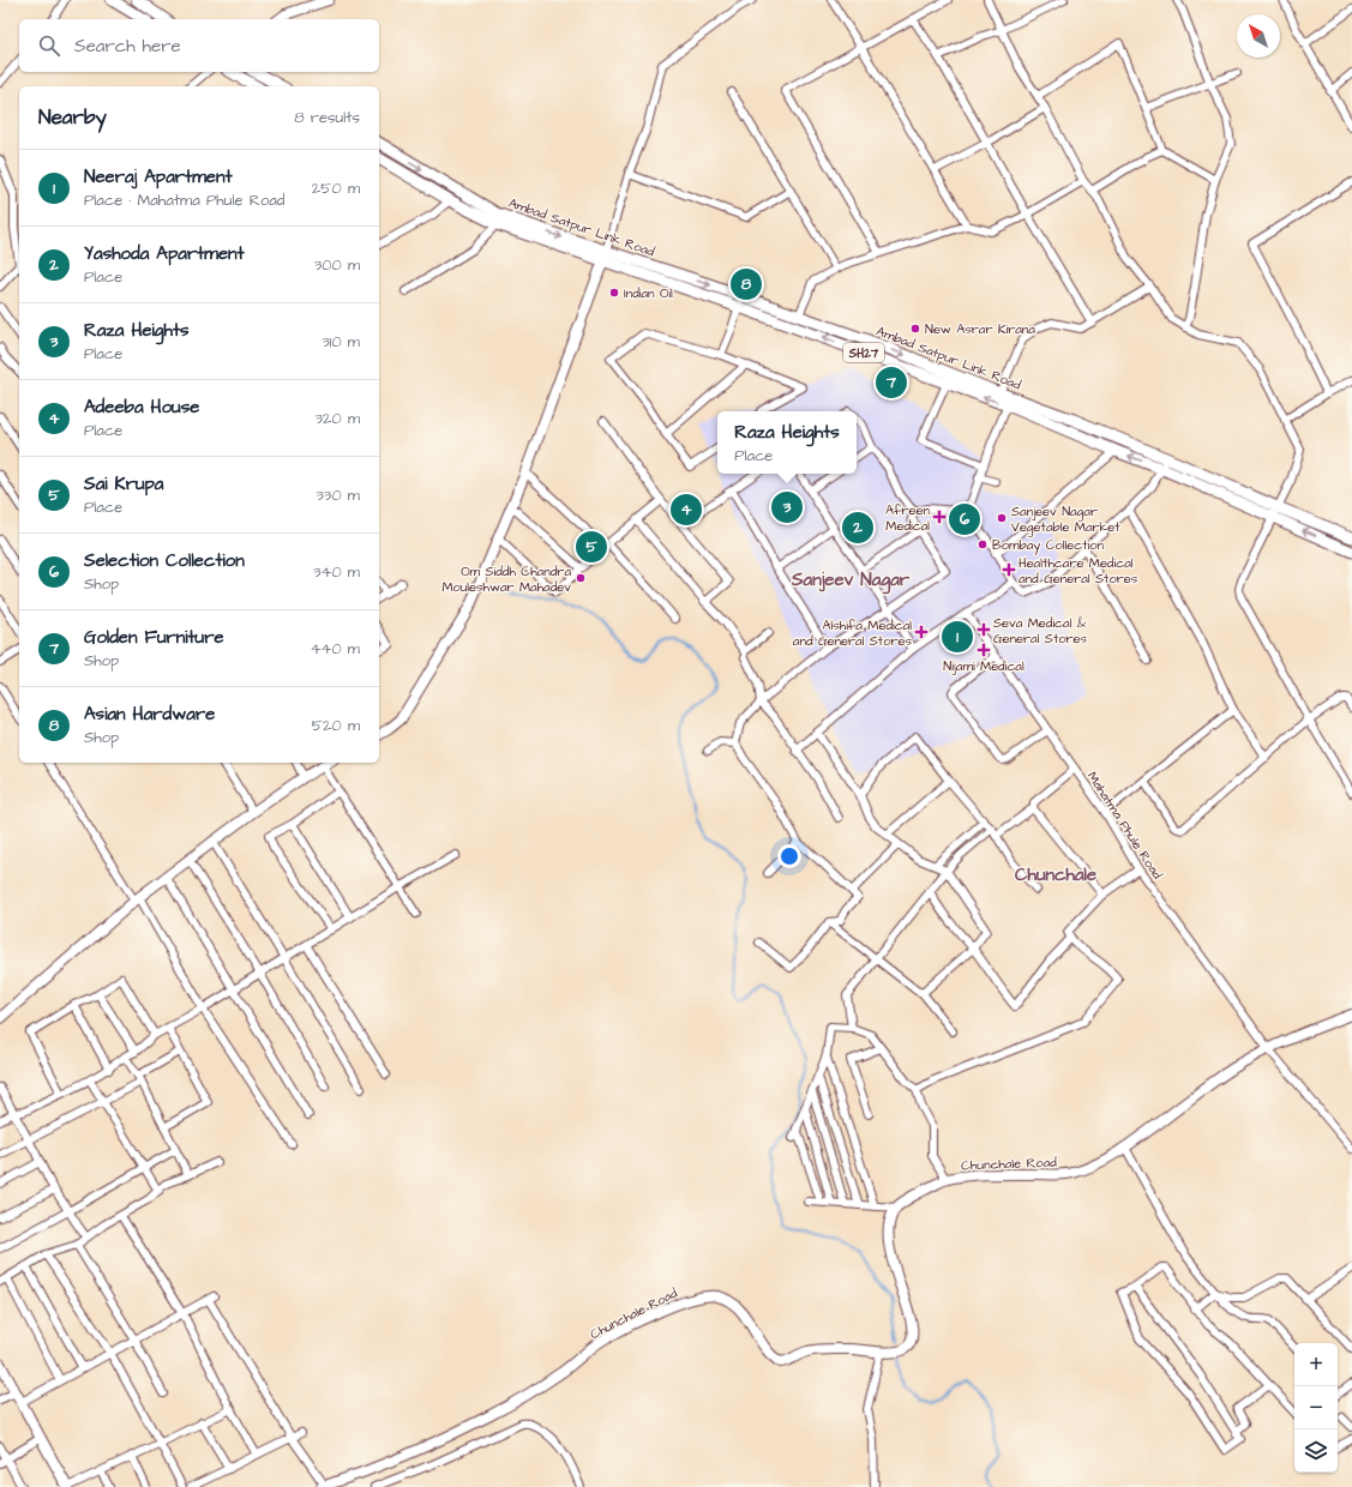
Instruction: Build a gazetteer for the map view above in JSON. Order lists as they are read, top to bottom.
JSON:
{
  "streets": {
    "main road": ["Ambad Satpur Link Road", "SH27"],
    "street": ["Mahatma Phule Road", "Chunchale Road"]
  },
  "crossings": [
    ["Mahatma Phule Road", "Chunchale Road"]
  ],
  "districts": ["Sanjeev Nagar", "Chunchale"],
  "places": {
    "other": [
      "Indian Oil",
      "New Asrar Kirana",
      "Sanjeev Nagar Vegetable Market",
      "Bombay Collection",
      "Om Siddh Chandra Mouleshwar Mahadev"
    ],
    "health": [
      "Afreen Medical",
      "Healthcare Medical and General Stores",
      "Seva Medical & General Stores",
      "Alshifa Medical and General Stores",
      "Nijami Medical"
    ]
  },
  "north": "top left",
  "page": {
    "search": "Search here",
    "heading": ["Nearby", "8 results"],
    "list": [
      {
        "mark": "1",
        "name": "Neeraj Apartment",
        "note": "Place · Mahatma Phule Road",
        "value": "250 m"
      },
      {
        "mark": "2",
        "name": "Yashoda Apartment",
        "note": "Place",
        "value": "300 m"
      },
      {
        "mark": "3",
        "name": "Raza Heights",
        "note": "Place",
        "value": "310 m"
      },
      {
        "mark": "4",
        "name": "Adeeba House",
        "note": "Place",
        "value": "320 m"
      },
      {
        "mark": "5",
        "name": "Sai Krupa",
        "note": "Place",
        "value": "330 m"
      },
      {
        "mark": "6",
        "name": "Selection Collection",
        "note": "Shop",
        "value": "340 m"
      },
      {
        "mark": "7",
        "name": "Golden Furniture",
        "note": "Shop",
        "value": "440 m"
      },
      {
        "mark": "8",
        "name": "Asian Hardware",
        "note": "Shop",
        "value": "520 m"
      }
    ],
    "pins": [
      "8",
      "7",
      "3",
      "4",
      "6",
      "2",
      "5",
      "1"
    ],
    "popup": ["Raza Heights", "Place"],
    "map_buttons": ["+", "−"]
  }
}
